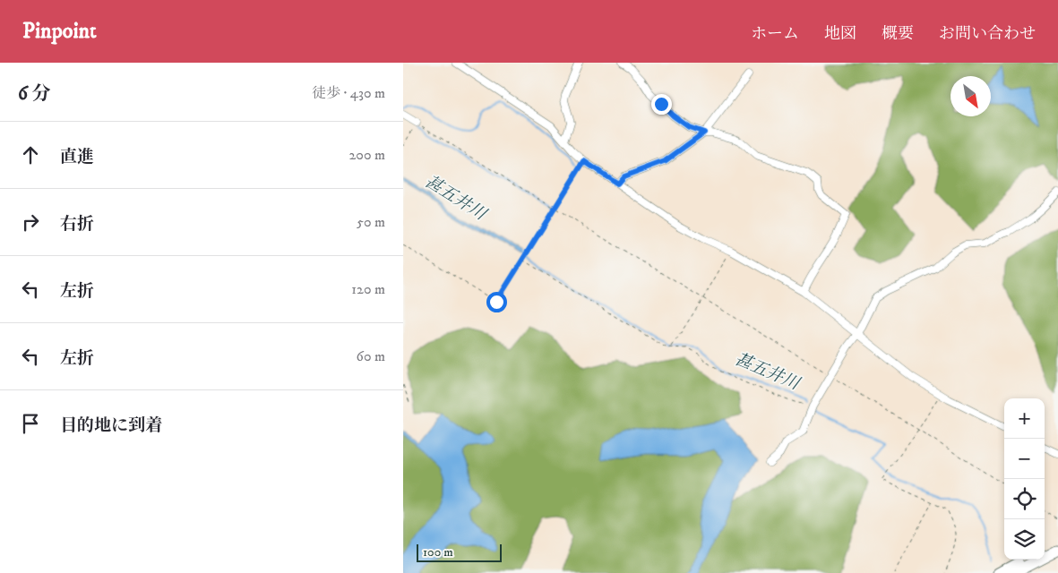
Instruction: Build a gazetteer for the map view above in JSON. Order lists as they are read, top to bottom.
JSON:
{
  "water": ["甚五井川"],
  "scale_bar": "100 m",
  "north": "bottom right",
  "page": {
    "header": "Pinpoint",
    "nav": [
      "ホーム",
      "地図",
      "概要",
      "お問い合わせ"
    ],
    "heading": ["6 分", "徒歩 · 430 m"],
    "list": [
      ["直進", "200 m"],
      ["右折", "50 m"],
      ["左折", "120 m"],
      ["左折", "60 m"],
      "目的地に到着"
    ],
    "map_buttons": ["+", "−"],
    "scale": "100 m"
  }
}
